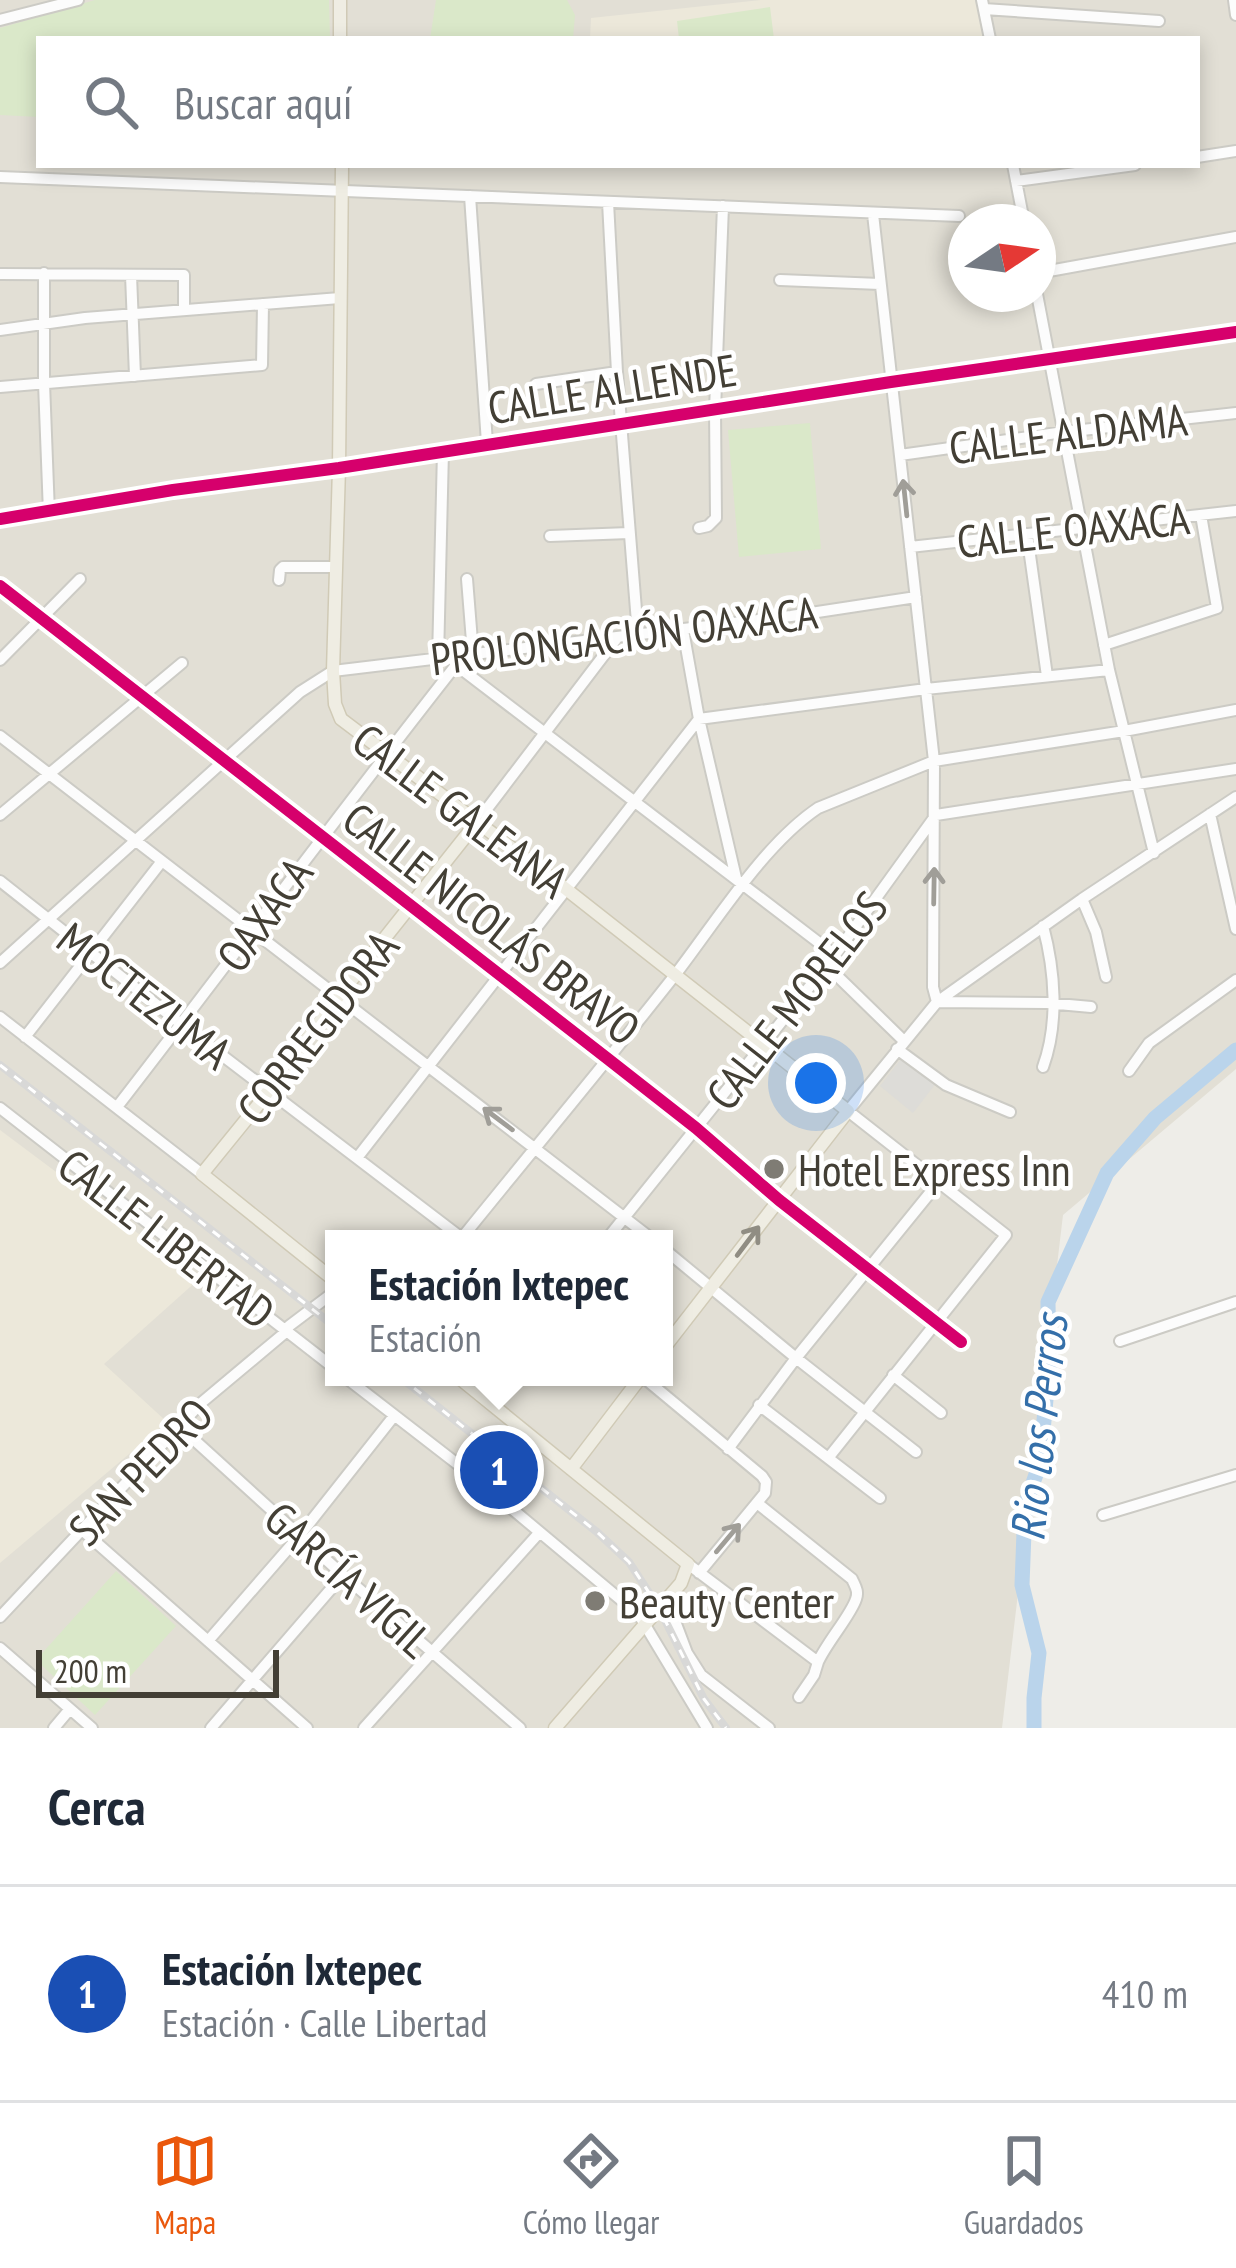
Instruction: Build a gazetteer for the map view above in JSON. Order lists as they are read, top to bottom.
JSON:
{
  "streets": {
    "main road": ["CALLE GALEANA", "CORREGIDORA"],
    "street": [
      "CALLE ALLENDE",
      "CALLE ALDAMA",
      "CALLE OAXACA",
      "PROLONGACIÓN OAXACA",
      "OAXACA",
      "CALLE NICOLÁS BRAVO",
      "MOCTEZUMA",
      "CALLE MORELOS",
      "CALLE LIBERTAD",
      "SAN PEDRO",
      "GARCÍA VIGIL"
    ]
  },
  "crossings": [
    ["CALLE ALLENDE", "CALLE GALEANA"],
    ["PROLONGACIÓN OAXACA", "CALLE GALEANA"],
    ["PROLONGACIÓN OAXACA", "OAXACA"],
    ["CALLE GALEANA", "OAXACA"],
    ["CALLE GALEANA", "CALLE MORELOS"],
    ["CALLE GALEANA", "CORREGIDORA"],
    ["OAXACA", "CALLE NICOLÁS BRAVO"],
    ["OAXACA", "MOCTEZUMA"],
    ["CALLE NICOLÁS BRAVO", "CALLE MORELOS"],
    ["CALLE NICOLÁS BRAVO", "CORREGIDORA"],
    ["MOCTEZUMA", "CORREGIDORA"],
    ["CALLE LIBERTAD", "SAN PEDRO"],
    ["SAN PEDRO", "GARCÍA VIGIL"]
  ],
  "water": ["Rio los Perros"],
  "places": ["Hotel Express Inn", "Beauty Center"],
  "scale_bar": "200 m",
  "north": "right",
  "page": {
    "search": "Buscar aquí",
    "popup": ["Estación Ixtepec", "Estación"],
    "pins": "1",
    "scale": "200 m",
    "heading": "Cerca",
    "list": [
      {
        "mark": "1",
        "name": "Estación Ixtepec",
        "note": "Estación · Calle Libertad",
        "value": "410 m"
      }
    ],
    "nav": ["Mapa", "Cómo llegar", "Guardados"]
  }
}
